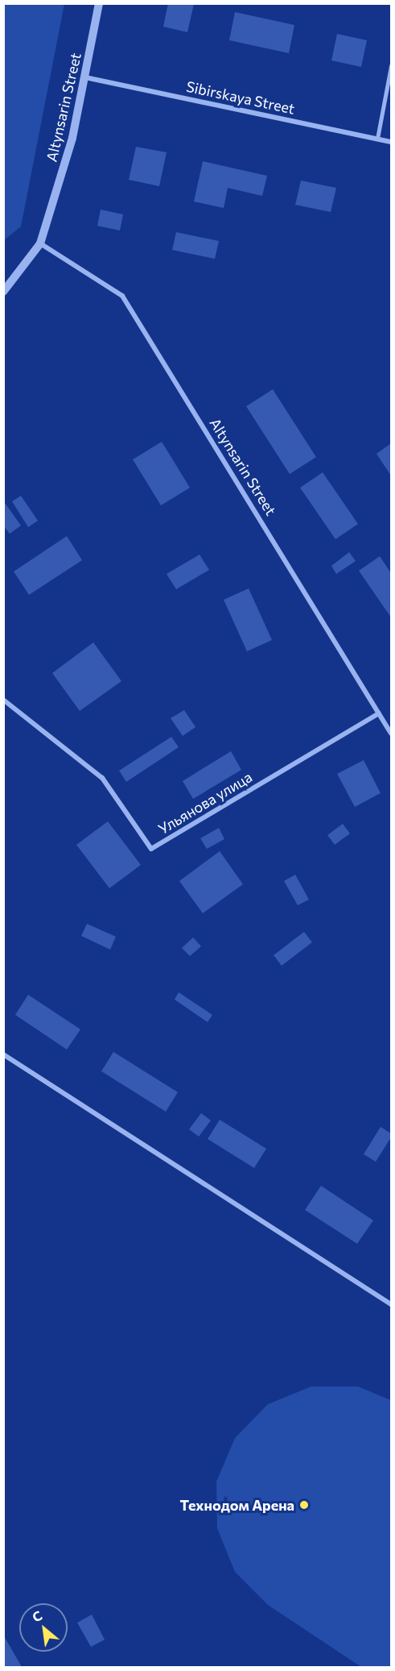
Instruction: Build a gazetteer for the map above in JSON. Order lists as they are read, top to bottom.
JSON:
{
  "streets": {
    "street": ["Sibirskaya Street", "Altynsarin Street", "Ульянова улица"]
  },
  "crossings": [
    ["Sibirskaya Street", "Altynsarin Street"],
    ["Altynsarin Street", "Ульянова улица"]
  ],
  "places": ["Технодом Арена"],
  "north": "top left"
}
